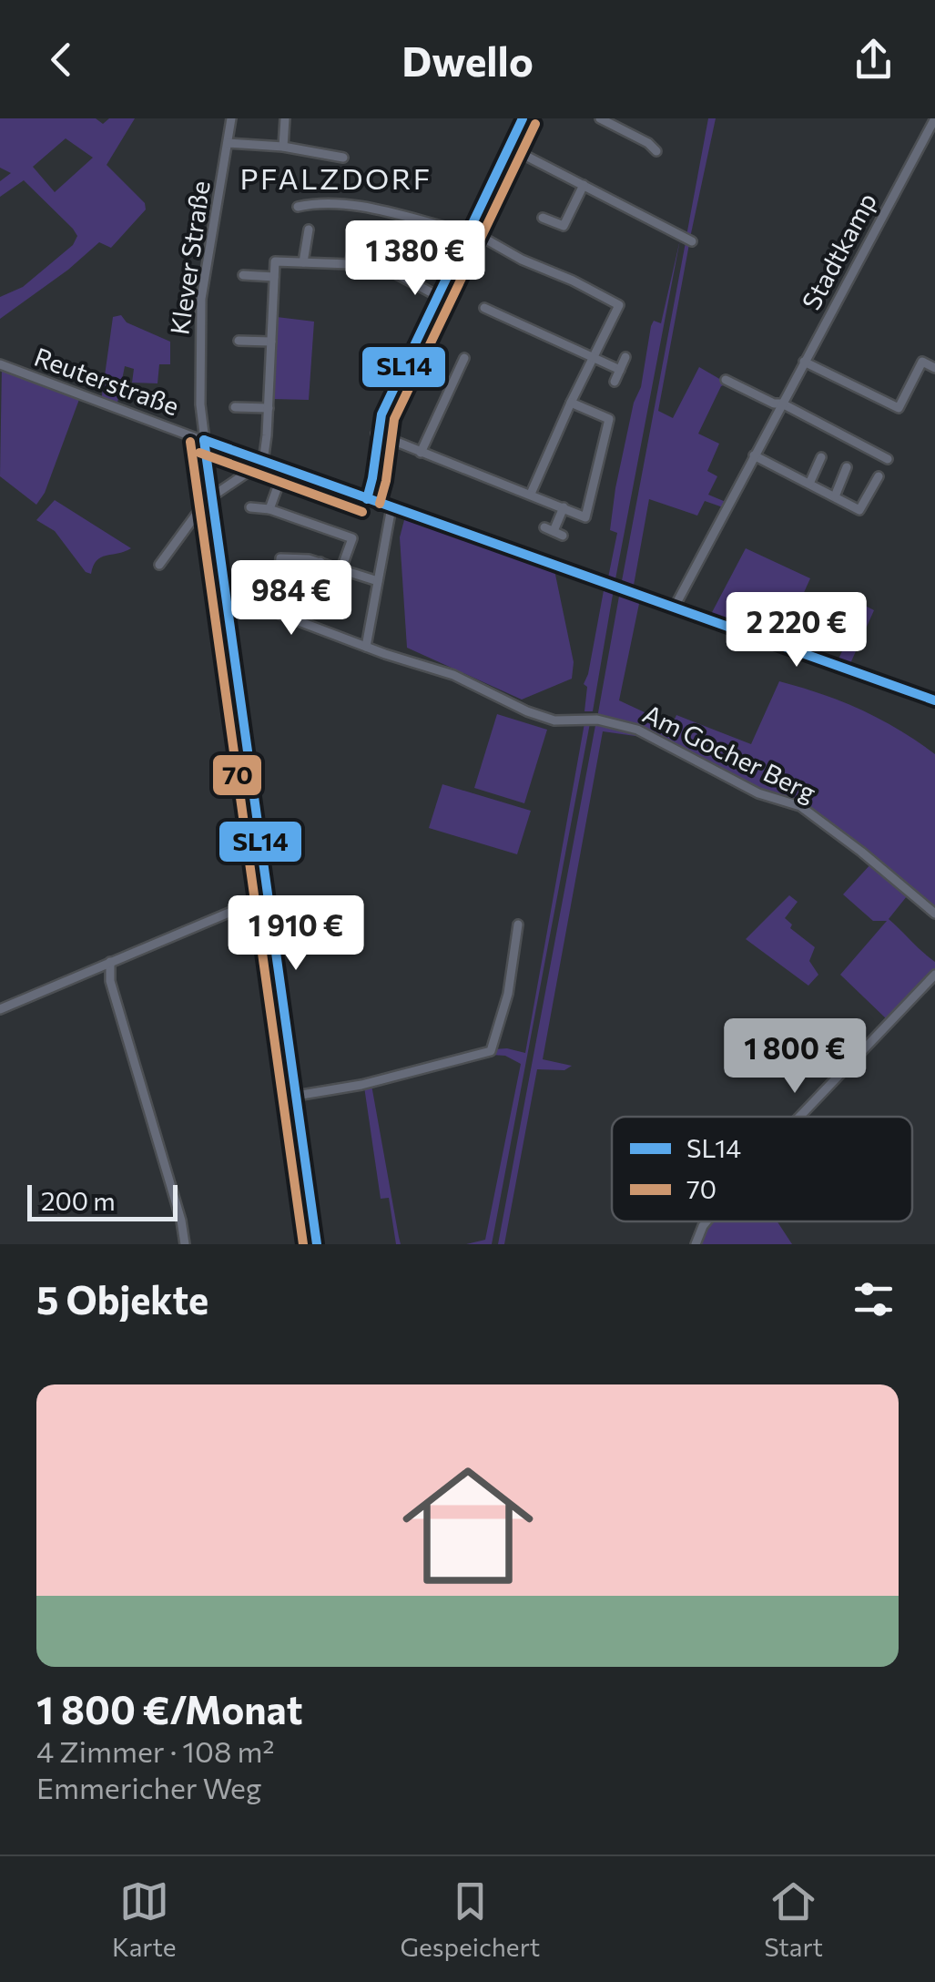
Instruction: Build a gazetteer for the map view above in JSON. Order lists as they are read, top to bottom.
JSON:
{
  "streets": {
    "street": [
      "Stadtkamp",
      "Klever Straße",
      "Reuterstraße",
      "Am Gocher Berg"
    ]
  },
  "crossings": [
    ["Stadtkamp", "Reuterstraße"],
    ["Klever Straße", "Reuterstraße"],
    ["Klever Straße", "Am Gocher Berg"]
  ],
  "districts": ["PFALZDORF"],
  "lines": ["transit line SL14", "transit line 70"],
  "legend": ["SL14", "70"],
  "scale_bar": "200 m",
  "page": {
    "header": "Dwello",
    "price": [
      "1 380 €",
      "984 €",
      "2 220 €",
      "1 910 €",
      "1 800 €"
    ],
    "scale": "200 m",
    "heading": "5 Objekte",
    "list": [
      {
        "name": "1 800 €/Monat",
        "note": "4 Zimmer · 108 m² · Emmericher Weg"
      }
    ],
    "tabs": ["Karte", "Gespeichert", "Start"]
  }
}
